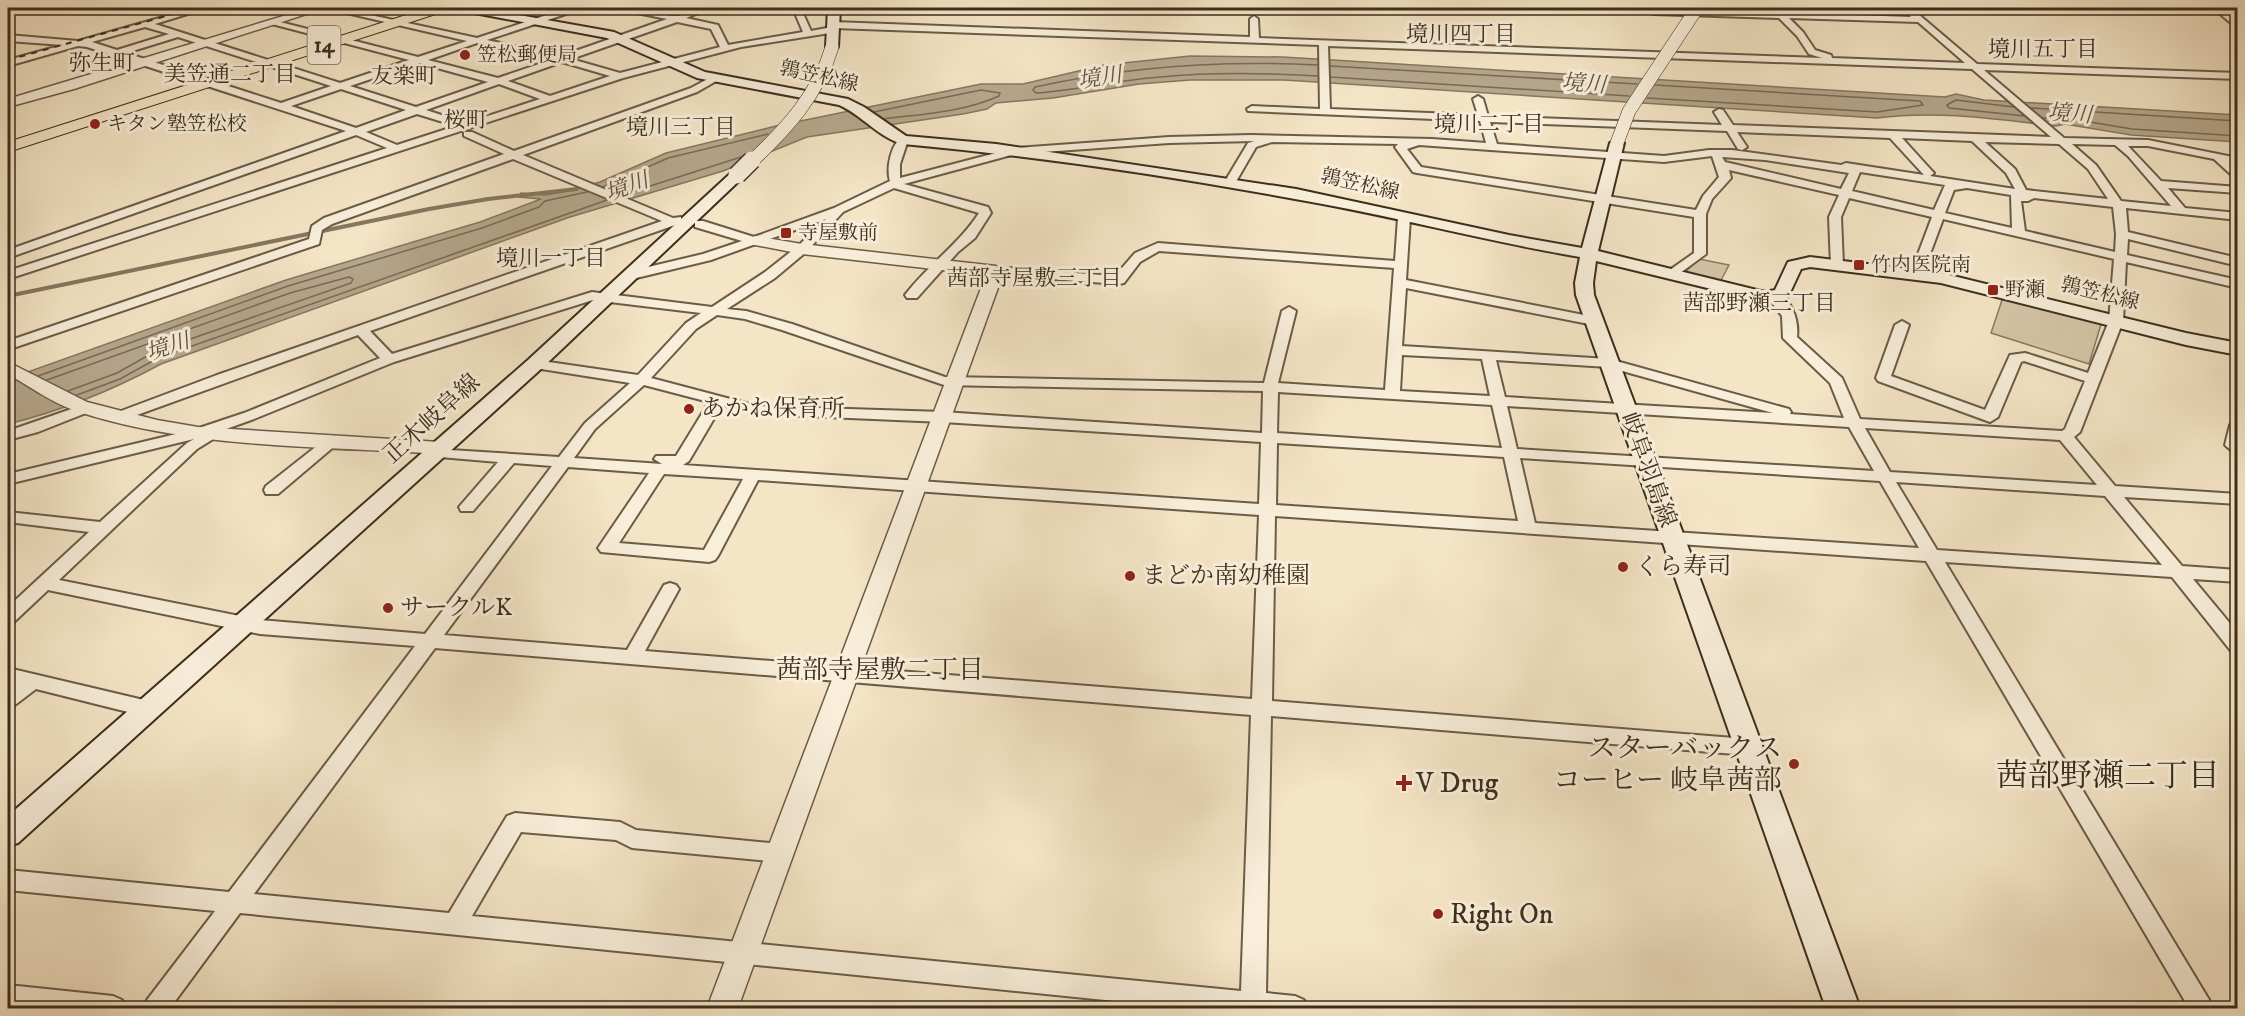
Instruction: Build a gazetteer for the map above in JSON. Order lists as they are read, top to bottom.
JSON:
{
  "streets": {
    "main road": [
      "14",
      "鶉笠松線",
      "正木岐阜線",
      "岐阜羽島線"
    ]
  },
  "crossings": [
    ["鶉笠松線", "岐阜羽島線"]
  ],
  "districts": [
    "境川四丁目",
    "境川五丁目",
    "弥生町",
    "美笠通二丁目",
    "友楽町",
    "桜町",
    "境川二丁目",
    "境川三丁目",
    "境川一丁目",
    "茜部寺屋敷三丁目",
    "茜部野瀬三丁目",
    "茜部寺屋敷二丁目",
    "茜部野瀬二丁目"
  ],
  "water": ["境川"],
  "places": {
    "other": [
      "笠松郵便局",
      "キタン塾笠松校",
      "あかね保育所",
      "くら寿司",
      "まどか南幼稚園",
      "サークルK",
      "スターバックス コーヒー 岐阜茜部",
      "Right On"
    ],
    "transit": ["寺屋敷前", "竹内医院南", "野瀬"],
    "health": ["V Drug"]
  }
}
